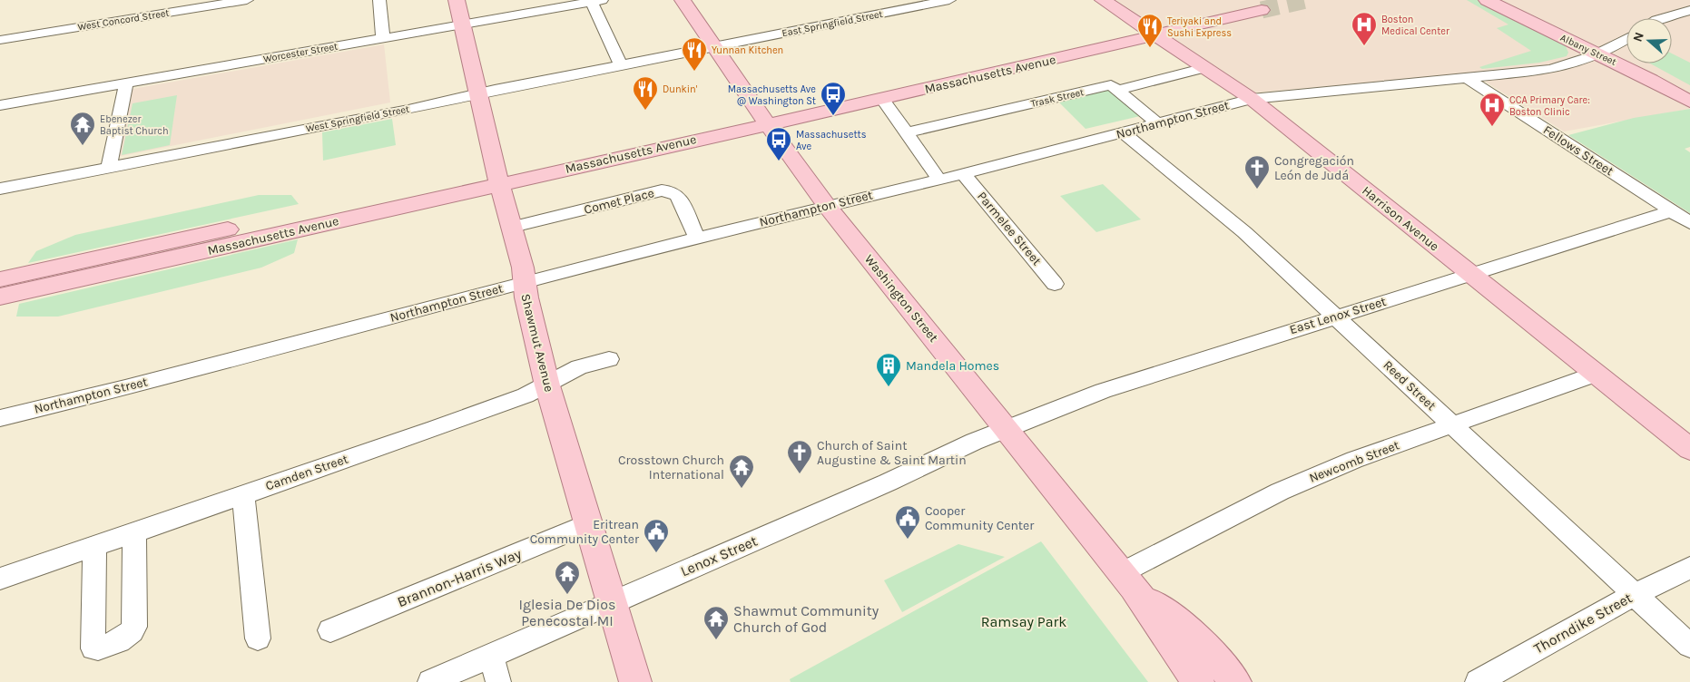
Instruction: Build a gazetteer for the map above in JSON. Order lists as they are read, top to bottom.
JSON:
{
  "streets": {
    "main road": [
      "Albany Street",
      "Massachusetts Avenue",
      "Harrison Avenue",
      "Washington Street",
      "Shawmut Avenue"
    ],
    "street": [
      "West Concord Street",
      "East Springfield Street",
      "Worcester Street",
      "Trask Street",
      "West Springfield Street",
      "Northampton Street",
      "Fellows Street",
      "Comet Place",
      "Parmelee Street",
      "East Lenox Street",
      "Reed Street",
      "Newcomb Street",
      "Camden Street",
      "Lenox Street",
      "Brannon-Harris Way",
      "Thorndike Street"
    ]
  },
  "crossings": [
    ["East Springfield Street", "West Springfield Street"],
    ["East Springfield Street", "Washington Street"],
    ["Albany Street", "Northampton Street"],
    ["Worcester Street", "Shawmut Avenue"],
    ["Massachusetts Avenue", "Harrison Avenue"],
    ["Massachusetts Avenue", "Washington Street"],
    ["Massachusetts Avenue", "Shawmut Avenue"],
    ["Trask Street", "Harrison Avenue"],
    ["West Springfield Street", "Washington Street"],
    ["West Springfield Street", "Shawmut Avenue"],
    ["Northampton Street", "Fellows Street"],
    ["Northampton Street", "Comet Place"],
    ["Northampton Street", "Harrison Avenue"],
    ["Northampton Street", "Parmelee Street"],
    ["Northampton Street", "Washington Street"],
    ["Northampton Street", "Shawmut Avenue"],
    ["Northampton Street", "Reed Street"],
    ["Fellows Street", "East Lenox Street"],
    ["Comet Place", "Shawmut Avenue"],
    ["Harrison Avenue", "East Lenox Street"],
    ["Harrison Avenue", "Newcomb Street"],
    ["Washington Street", "East Lenox Street"],
    ["Washington Street", "Newcomb Street"],
    ["Washington Street", "Lenox Street"],
    ["East Lenox Street", "Reed Street"],
    ["East Lenox Street", "Lenox Street"],
    ["Shawmut Avenue", "Camden Street"],
    ["Shawmut Avenue", "Lenox Street"],
    ["Shawmut Avenue", "Brannon-Harris Way"],
    ["Reed Street", "Newcomb Street"],
    ["Reed Street", "Thorndike Street"]
  ],
  "parks": ["Ramsay Park"],
  "places": {
    "hospital": ["Boston Medical Center", "CCA Primary Care: Boston Clinic"],
    "restaurant": ["Teriyaki and Sushi Express", "Yunnan Kitchen", "Dunkin'"],
    "bus stop": ["Massachusetts Ave @ Washington St", "Massachusetts Ave"],
    "temple": [
      "Ebenezer Baptist Church",
      "Crosstown Church International",
      "Iglesia De Dios Penecostal MI",
      "Shawmut Community Church of God"
    ],
    "church": ["Congregación León de Judá", "Church of Saint Augustine & Saint Martin"],
    "building": ["Mandela Homes"],
    "public building": ["Cooper Community Center", "Eritrean Community Center"]
  },
  "north": "left"
}
